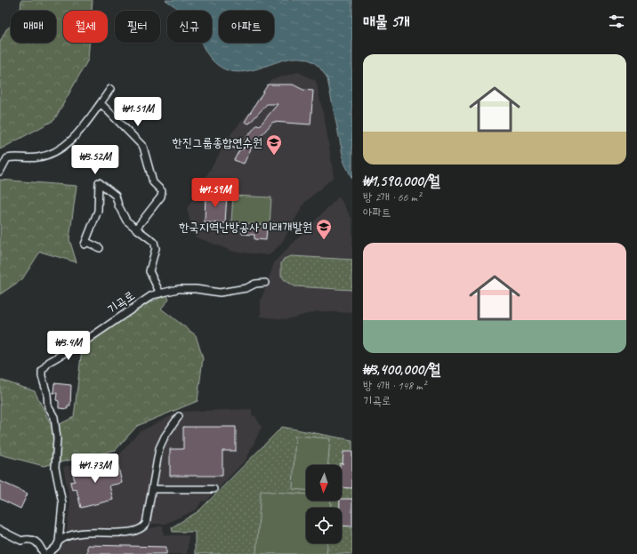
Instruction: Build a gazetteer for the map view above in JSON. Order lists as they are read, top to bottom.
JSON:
{
  "streets": {
    "street": ["기곡로"]
  },
  "places": {
    "school or university": ["한진그룹종합연수원", "한국지역난방공사 미래개발원"]
  },
  "north": "bottom",
  "page": {
    "heading": "매물 5개",
    "chip": [
      "매매",
      "월세",
      "필터",
      "신규",
      "아파트"
    ],
    "list": [
      {
        "name": "₩1,590,000/월",
        "note": "방 2개 · 66 m² · 아파트"
      },
      {
        "name": "₩3,400,000/월",
        "note": "방 4개 · 148 m² · 기곡로"
      }
    ],
    "price": [
      "₩1.51M",
      "₩3.52M",
      "₩1.59M",
      "₩3.4M",
      "₩1.73M"
    ]
  }
}
